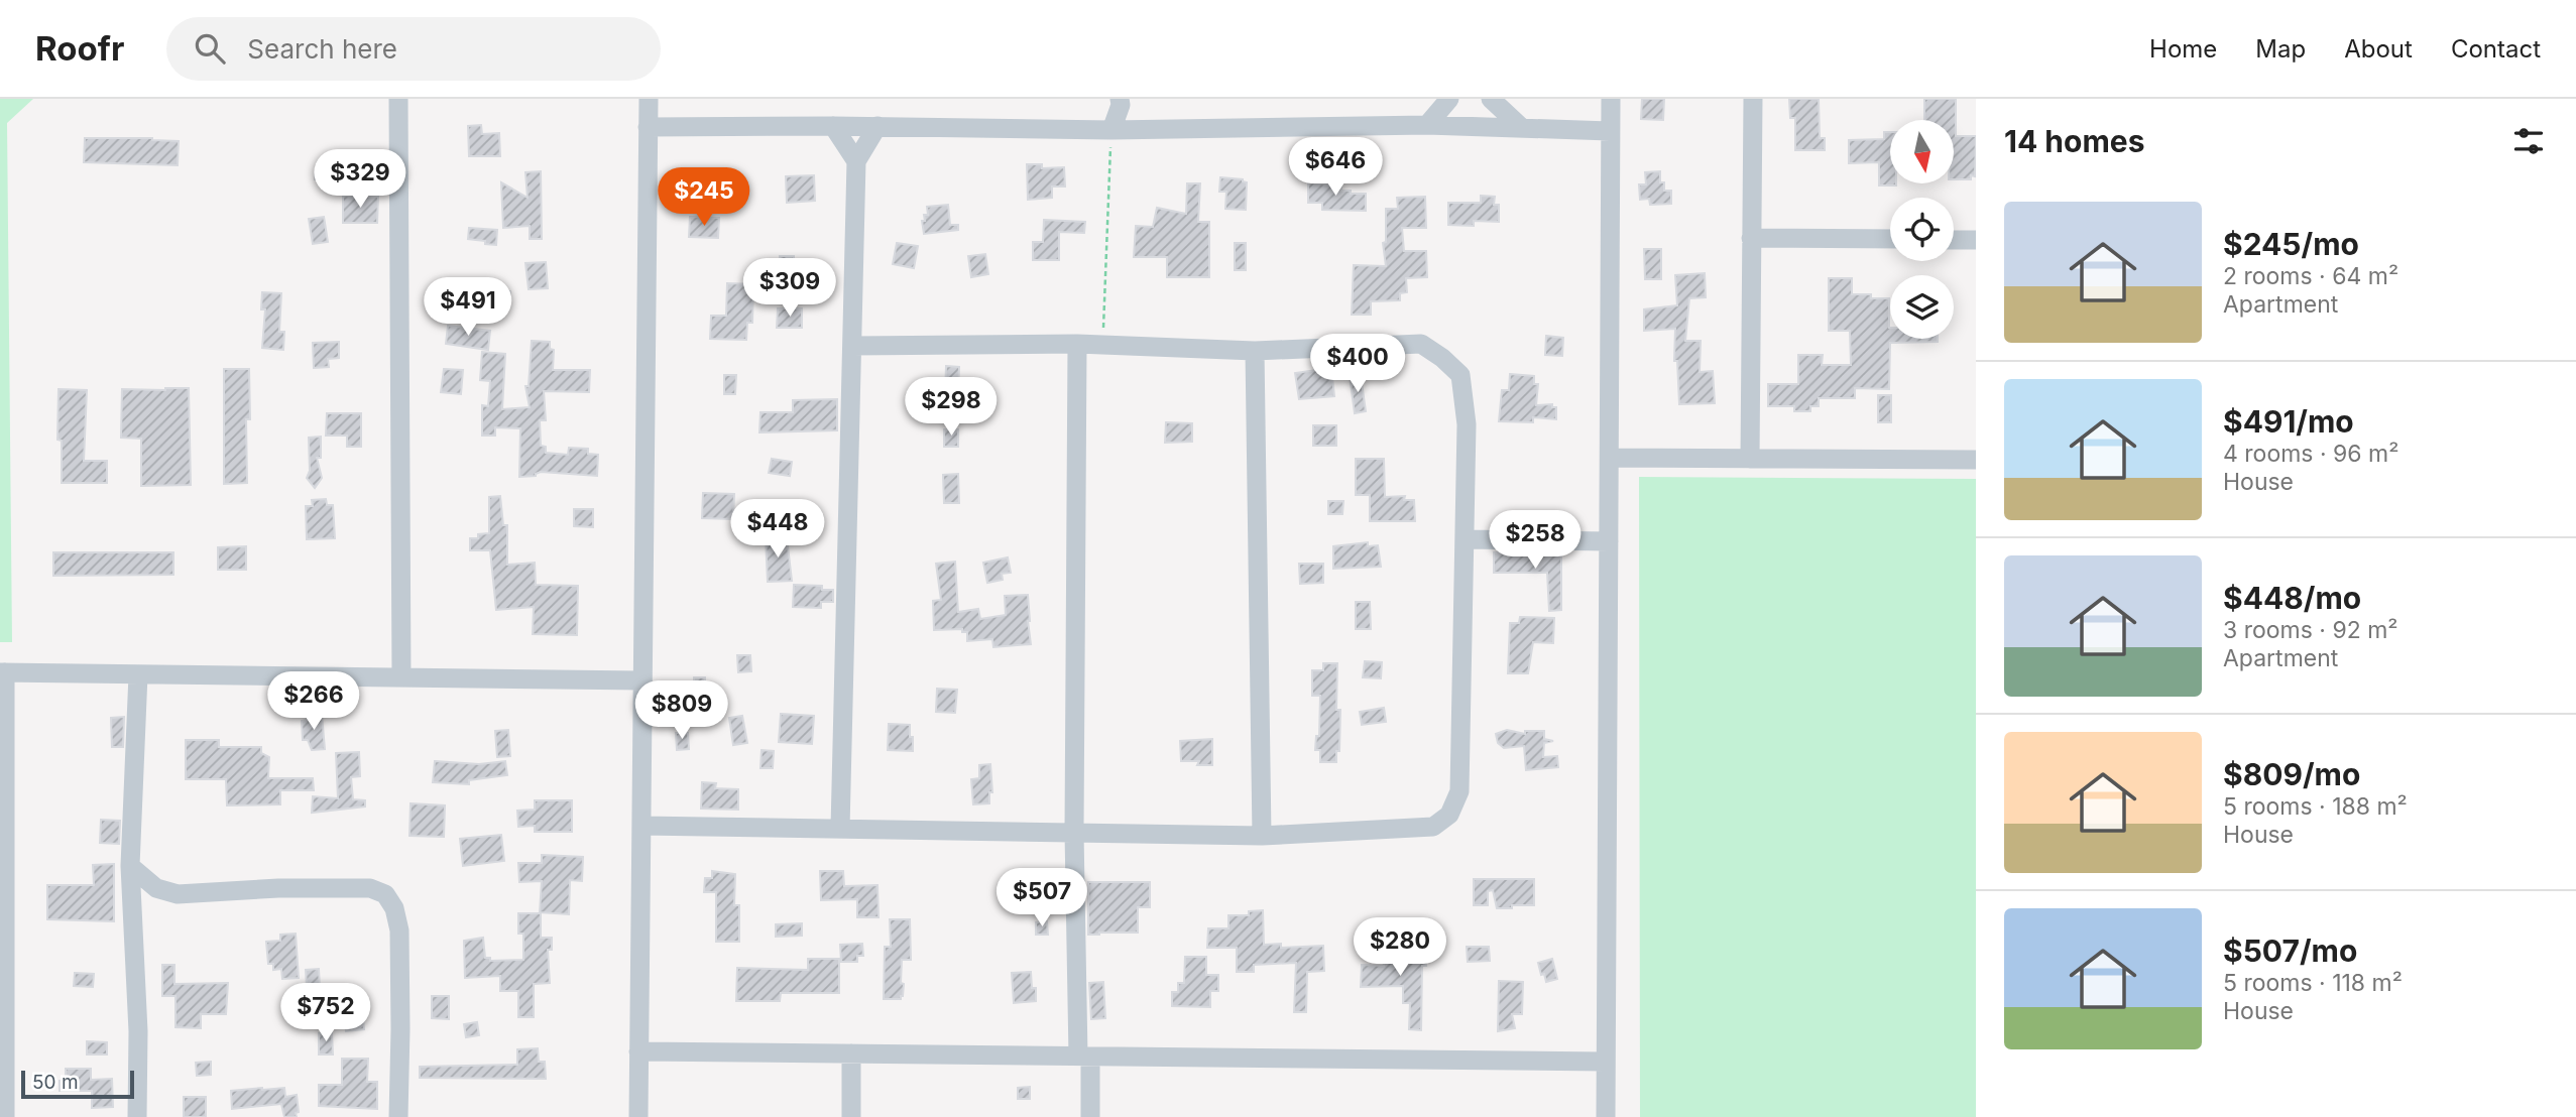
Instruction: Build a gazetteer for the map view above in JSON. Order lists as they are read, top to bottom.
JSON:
{
  "scale_bar": "50 m",
  "north": "bottom",
  "page": {
    "header": "Roofr",
    "search": "Search here",
    "nav": [
      "Home",
      "Map",
      "About",
      "Contact"
    ],
    "heading": "14 homes",
    "price": [
      "$646",
      "$329",
      "$245",
      "$309",
      "$491",
      "$400",
      "$298",
      "$448",
      "$258",
      "$266",
      "$809",
      "$507",
      "$280",
      "$752"
    ],
    "list": [
      {
        "name": "$245/mo",
        "note": "2 rooms · 64 m² · Apartment"
      },
      {
        "name": "$491/mo",
        "note": "4 rooms · 96 m² · House"
      },
      {
        "name": "$448/mo",
        "note": "3 rooms · 92 m² · Apartment"
      },
      {
        "name": "$809/mo",
        "note": "5 rooms · 188 m² · House"
      },
      {
        "name": "$507/mo",
        "note": "5 rooms · 118 m² · House"
      }
    ],
    "scale": "50 m"
  }
}
